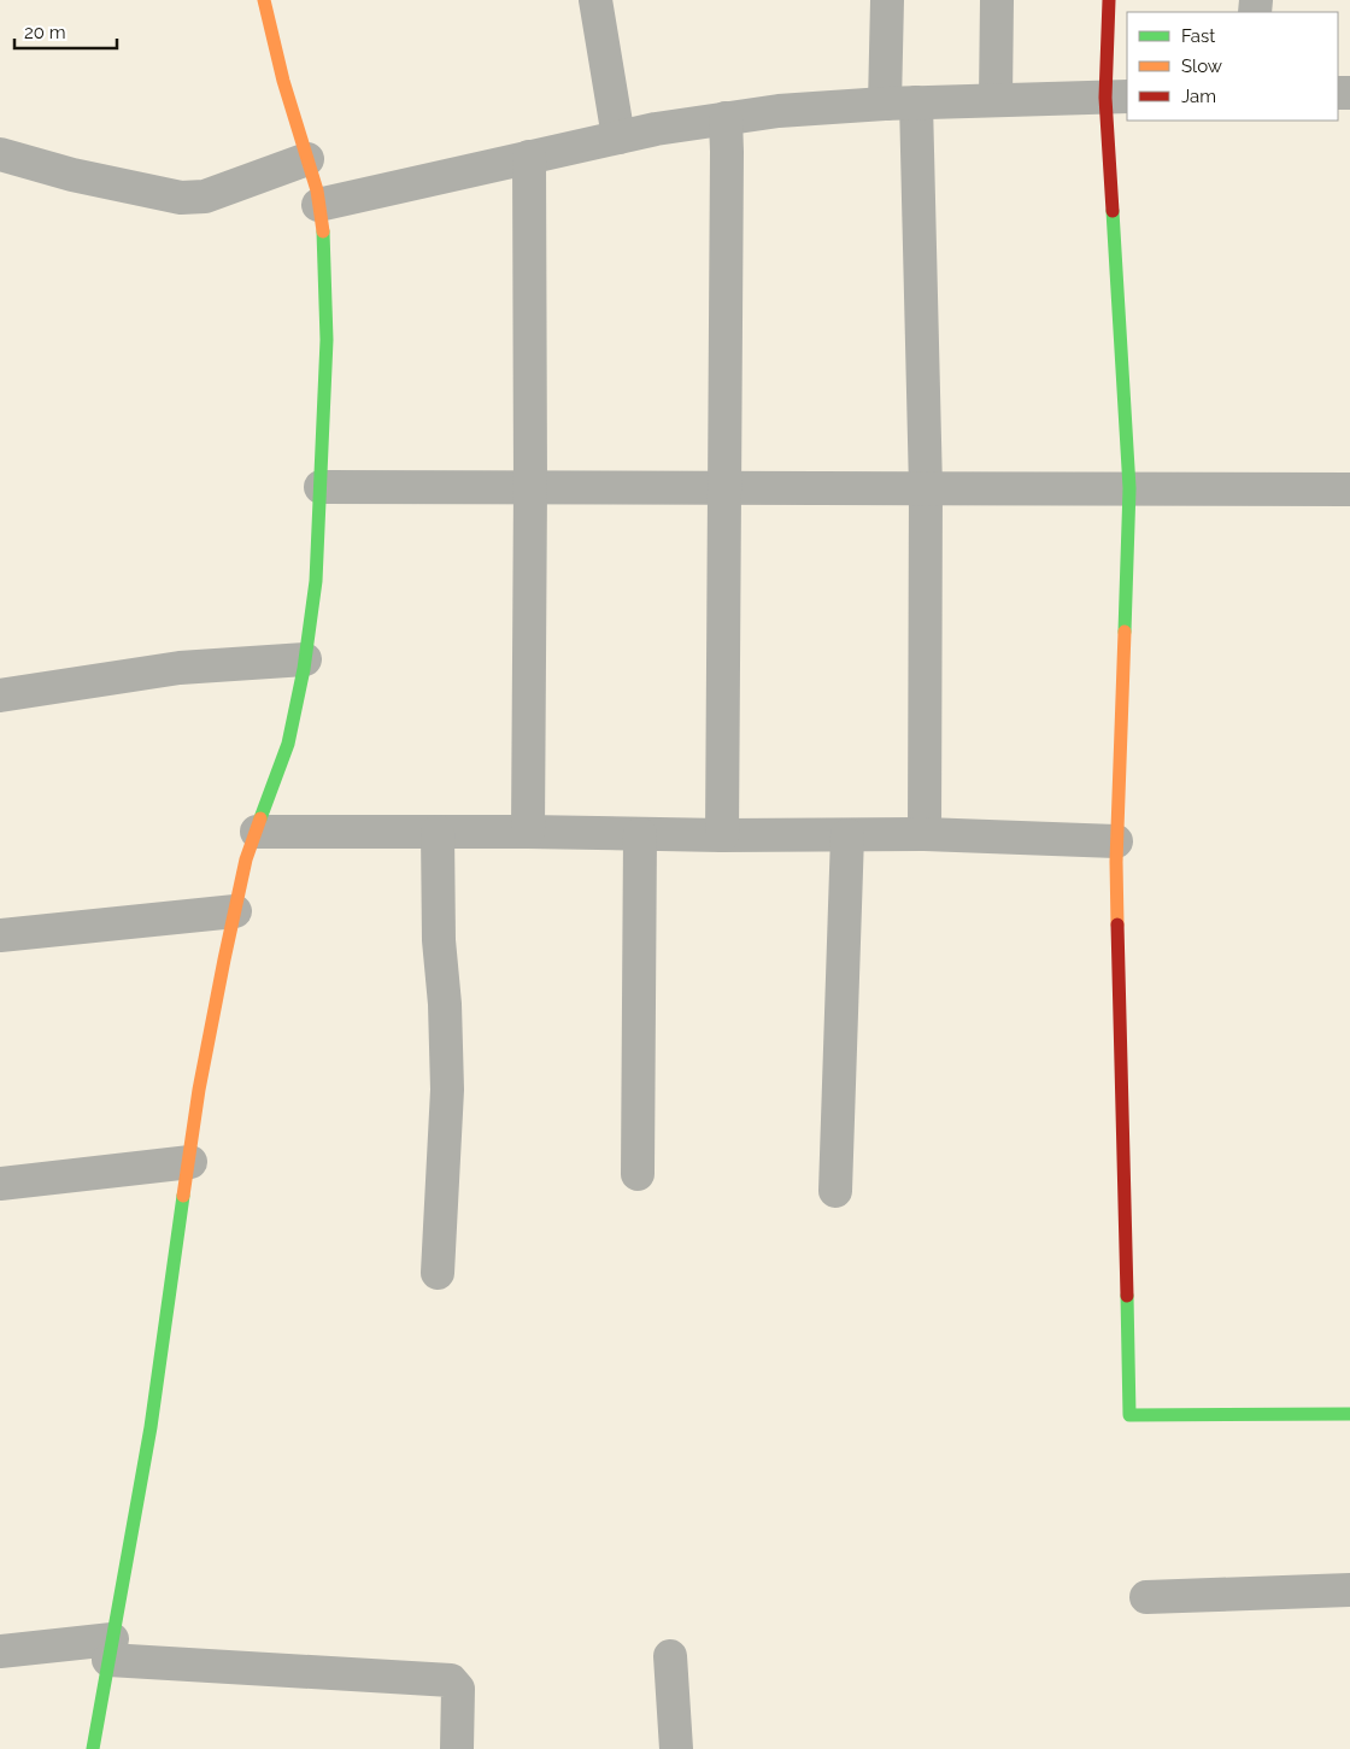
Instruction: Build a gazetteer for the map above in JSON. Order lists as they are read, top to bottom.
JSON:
{
  "legend": ["Fast", "Slow", "Jam"],
  "scale_bar": "20 m"
}
